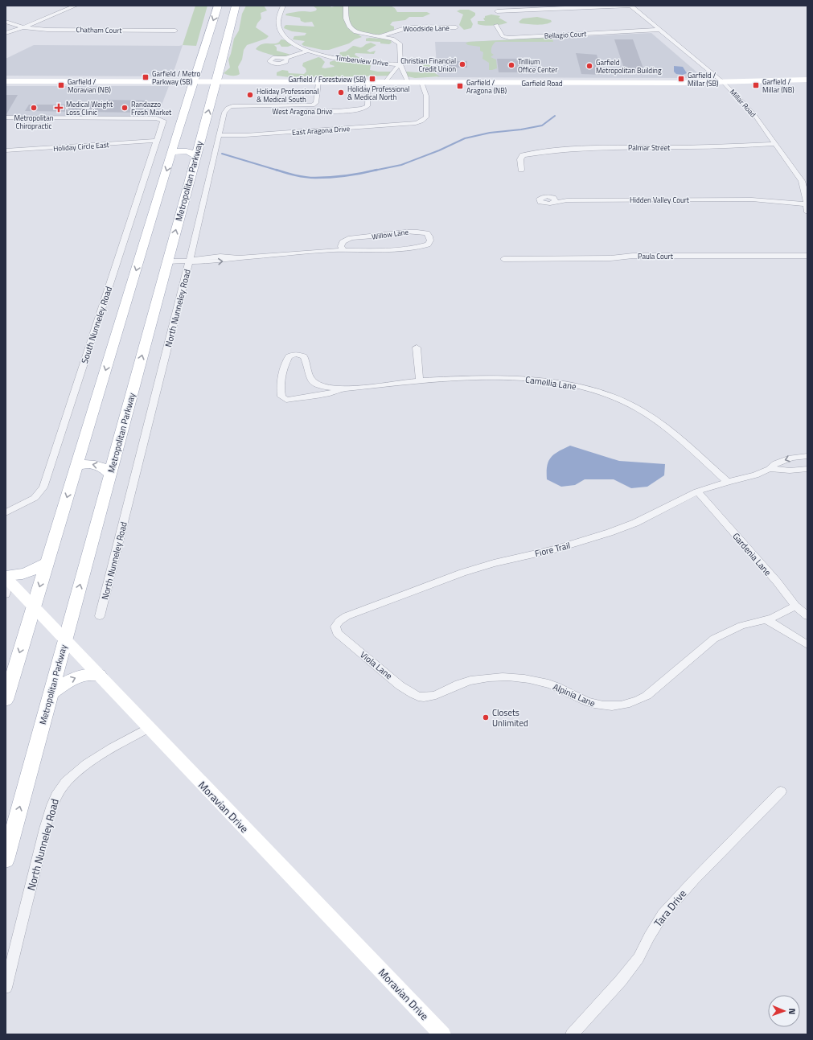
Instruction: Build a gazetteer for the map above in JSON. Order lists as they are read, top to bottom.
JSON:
{
  "streets": {
    "main road": ["Garfield Road", "Metropolitan Parkway", "Moravian Drive"],
    "street": [
      "Woodside Lane",
      "Chatham Court",
      "Bellagio Court",
      "Timberview Drive",
      "Millar Road",
      "West Aragona Drive",
      "East Aragona Drive",
      "Holiday Circle East",
      "Palmar Street",
      "Hidden Valley Court",
      "Willow Lane",
      "Paula Court",
      "North Nunneley Road",
      "South Nunneley Road",
      "Camellia Lane",
      "Fiore Trail",
      "Gardenia Lane",
      "Viola Lane",
      "Alpinia Lane",
      "Tara Drive"
    ]
  },
  "crossings": [
    ["Bellagio Court", "Millar Road"],
    ["Garfield Road", "Millar Road"],
    ["Garfield Road", "West Aragona Drive"],
    ["Garfield Road", "East Aragona Drive"],
    ["Garfield Road", "Metropolitan Parkway"],
    ["Garfield Road", "North Nunneley Road"],
    ["Millar Road", "Palmar Street"],
    ["Millar Road", "Hidden Valley Court"],
    ["West Aragona Drive", "North Nunneley Road"],
    ["East Aragona Drive", "North Nunneley Road"],
    ["Holiday Circle East", "South Nunneley Road"],
    ["Metropolitan Parkway", "Willow Lane"],
    ["Metropolitan Parkway", "Moravian Drive"],
    ["Willow Lane", "North Nunneley Road"],
    ["North Nunneley Road", "Moravian Drive"],
    ["Camellia Lane", "Fiore Trail"],
    ["Fiore Trail", "Gardenia Lane"],
    ["Fiore Trail", "Viola Lane"],
    ["Gardenia Lane", "Alpinia Lane"],
    ["Viola Lane", "Alpinia Lane"]
  ],
  "places": {
    "other": [
      "Christian Financial Credit Union",
      "Trillium Office Center",
      "Garfield Metropolitan Building",
      "Holiday Professional & Medical North",
      "Holiday Professional & Medical South",
      "Metropolitan Chiropractic",
      "Randazzo Fresh Market",
      "Closets Unlimited"
    ],
    "transit": [
      "Garfield / Metro Parkway (SB)",
      "Garfield / Forestview (SB)",
      "Garfield / Millar (SB)",
      "Garfield / Moravian (NB)",
      "Garfield / Millar (NB)",
      "Garfield / Aragona (NB)"
    ],
    "health": ["Medical Weight Loss Clinic"]
  },
  "north": "right"
}
